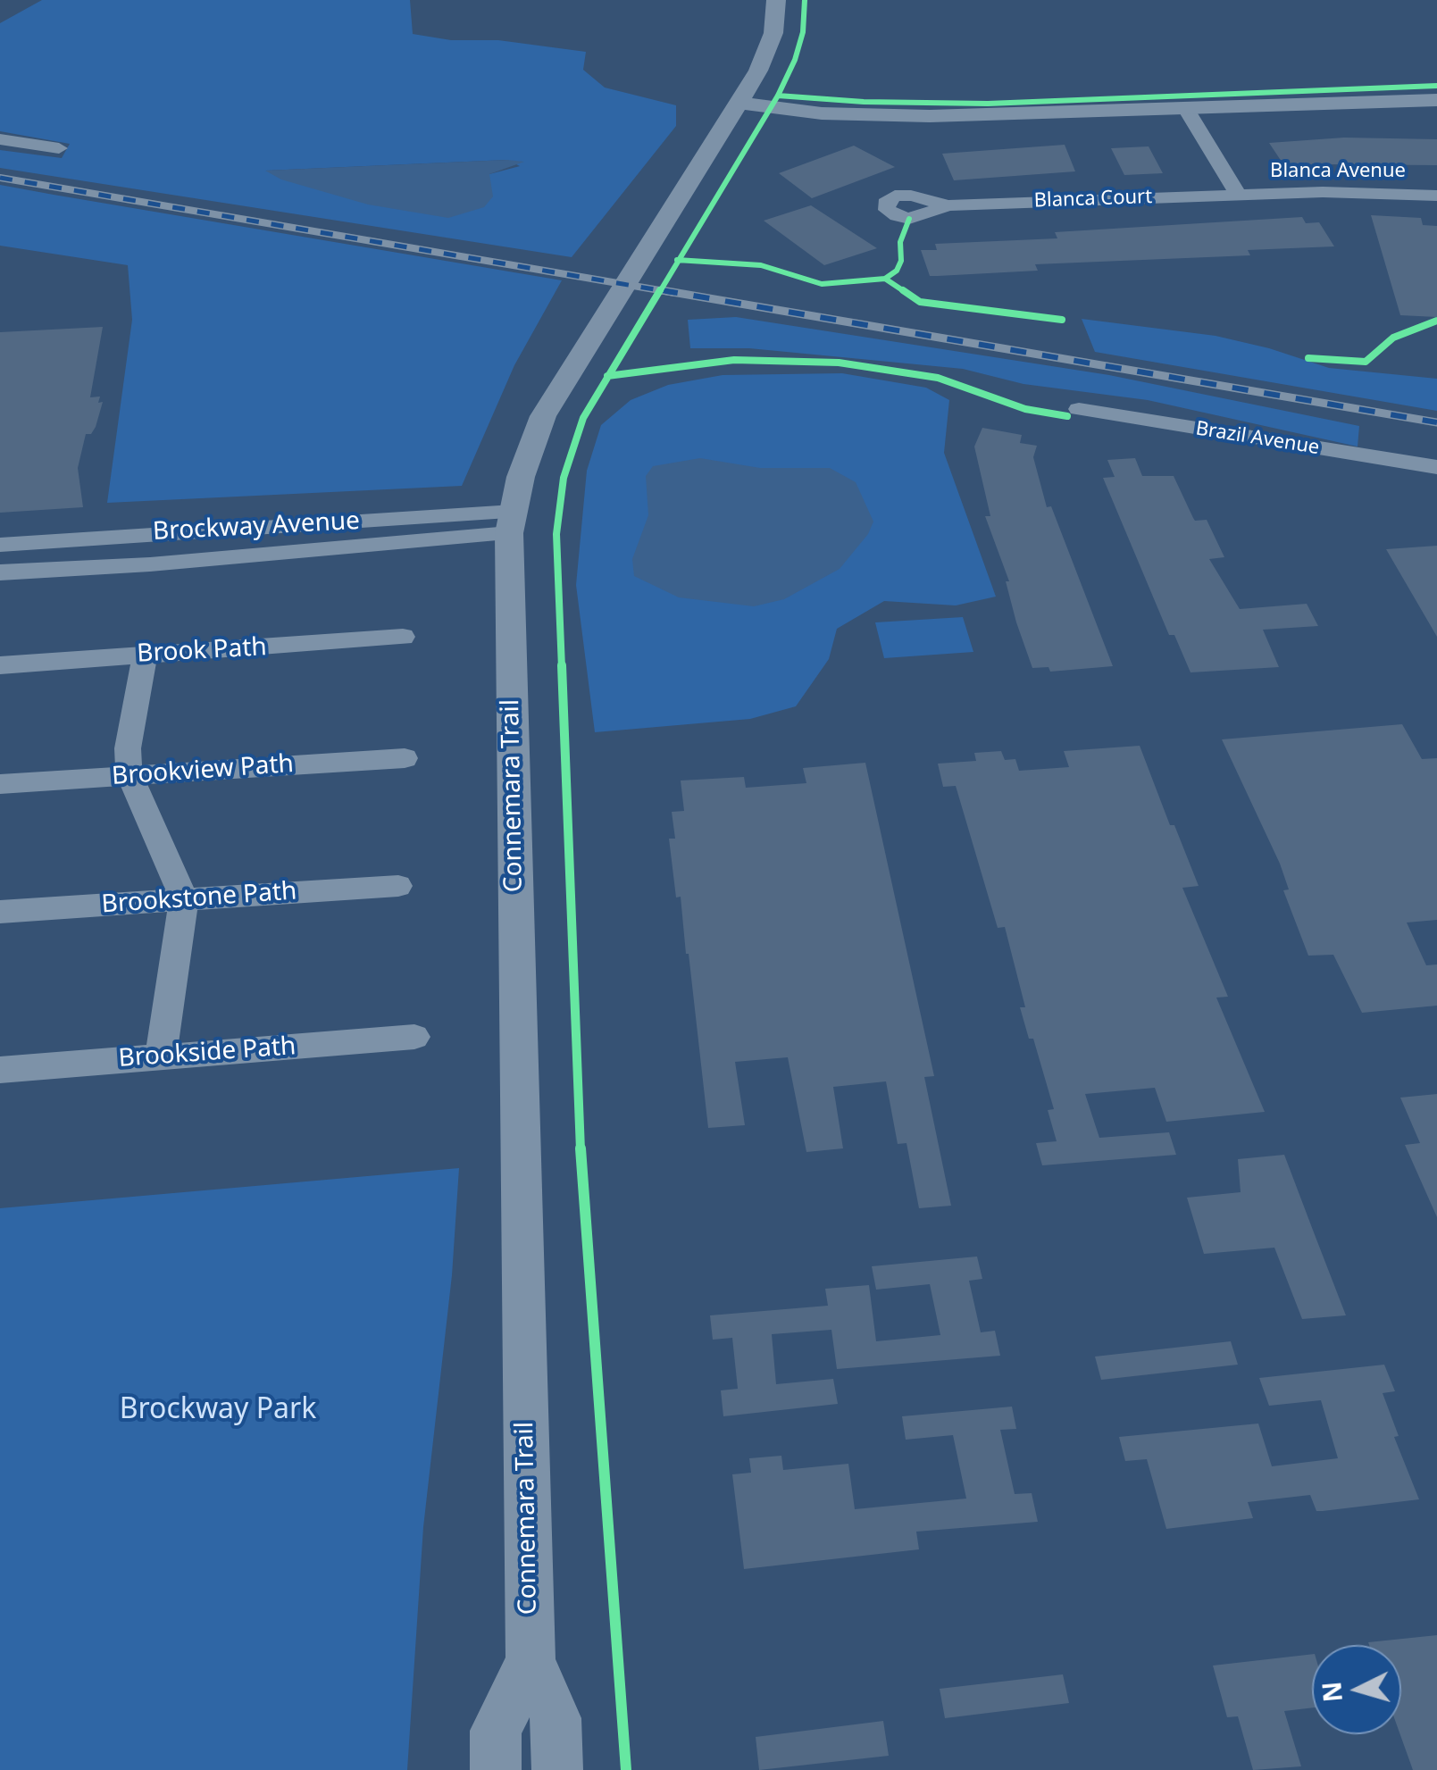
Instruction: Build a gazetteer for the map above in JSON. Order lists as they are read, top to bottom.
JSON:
{
  "streets": {
    "street": [
      "Blanca Avenue",
      "Blanca Court",
      "Brazil Avenue",
      "Brockway Avenue",
      "Brook Path",
      "Brookview Path",
      "Connemara Trail",
      "Brookstone Path",
      "Brookside Path"
    ]
  },
  "crossings": [
    ["Blanca Avenue", "Blanca Court"],
    ["Brockway Avenue", "Connemara Trail"]
  ],
  "parks": ["Brockway Park"],
  "north": "left"
}
